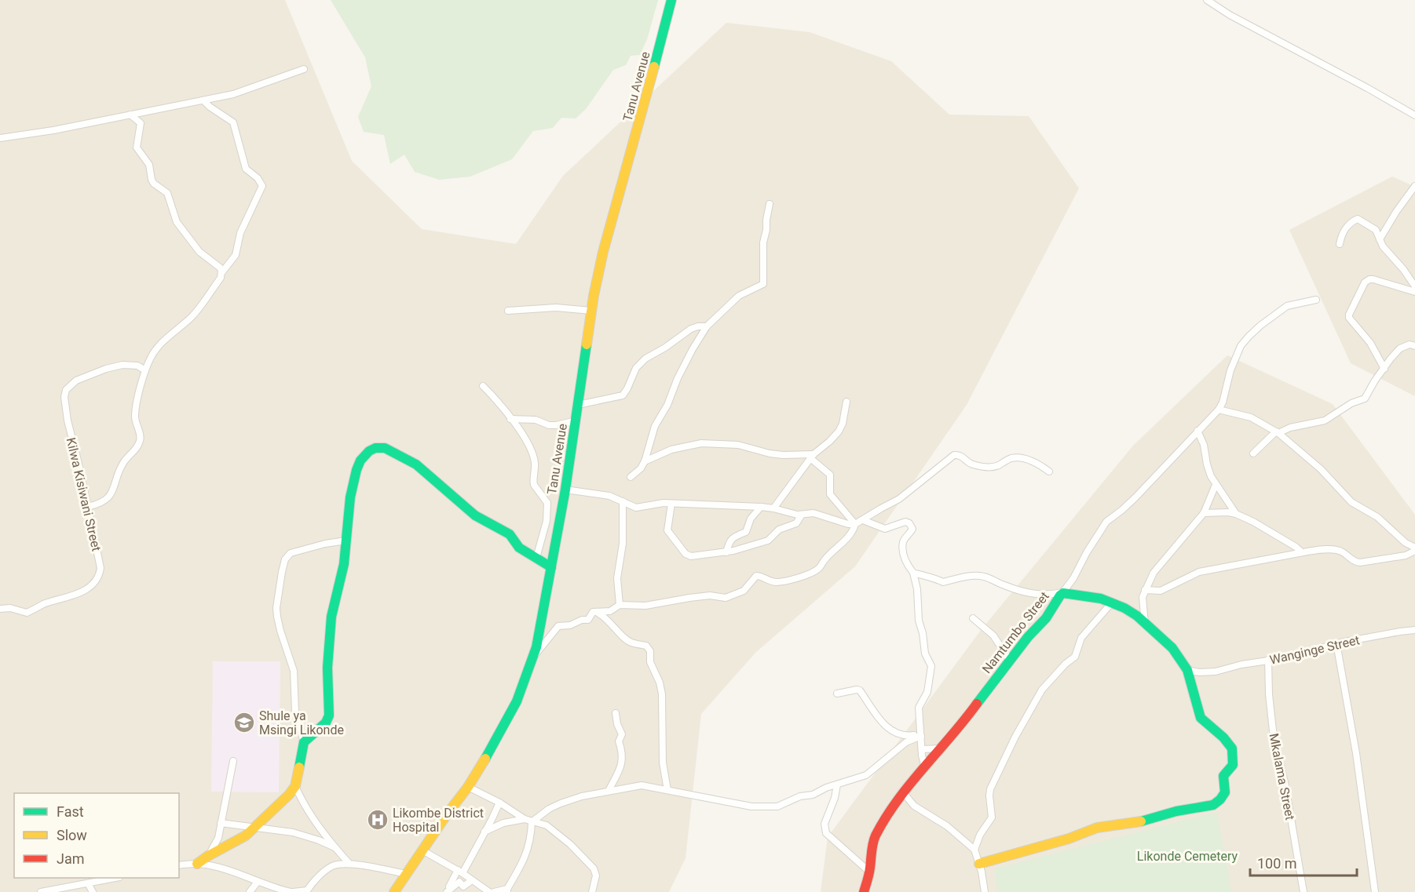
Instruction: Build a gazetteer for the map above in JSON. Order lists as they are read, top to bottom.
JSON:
{
  "streets": {
    "street": [
      "Tanu Avenue",
      "Kilwa Kisiwani Street",
      "Namtumbo Street",
      "Wanginge Street",
      "Mkalama Street"
    ]
  },
  "crossings": [
    ["Namtumbo Street", "Wanginge Street"],
    ["Wanginge Street", "Mkalama Street"]
  ],
  "parks": ["Likonde Cemetery"],
  "places": {
    "school or university": ["Shule ya Msingi Likonde"],
    "hospital": ["Likombe District Hospital"]
  },
  "legend": ["Fast", "Slow", "Jam"],
  "scale_bar": "100 m"
}
